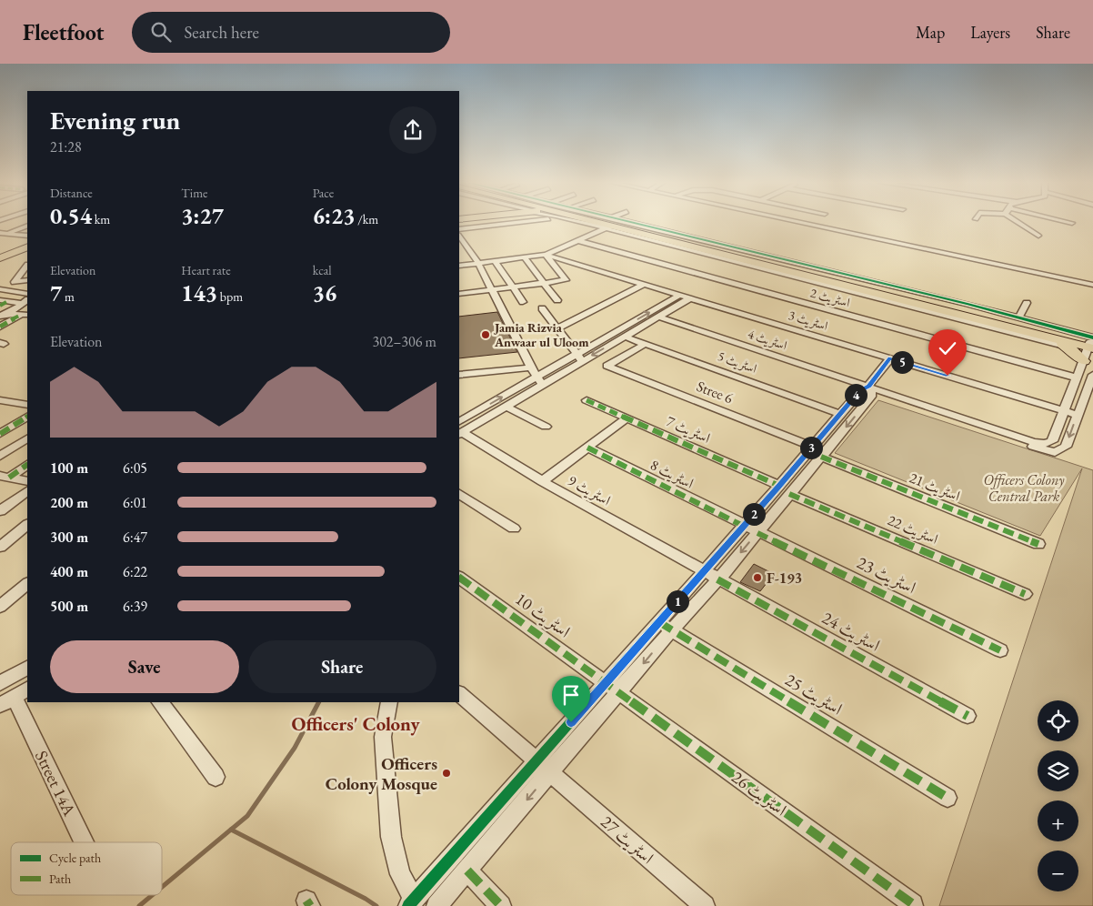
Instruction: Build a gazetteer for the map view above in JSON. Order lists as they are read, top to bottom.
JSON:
{
  "streets": {
    "street": [
      "اسٹریٹ 2",
      "اسٹریٹ 3",
      "اسٹریٹ 4",
      "اسٹریٹ 5",
      "Stree 6",
      "اسٹریٹ 7",
      "اسٹریٹ 8",
      "اسٹریٹ 21",
      "اسٹریٹ 9",
      "اسٹریٹ 22",
      "اسٹریٹ 23",
      "اسٹریٹ 10",
      "اسٹریٹ 24",
      "اسٹریٹ 25",
      "Street 14A",
      "اسٹریٹ 26",
      "اسٹریٹ 27"
    ]
  },
  "crossings": [
    ["اسٹریٹ 5", "Stree 6"],
    ["Stree 6", "اسٹریٹ 21"],
    ["اسٹریٹ 7", "اسٹریٹ 22"],
    ["اسٹریٹ 8", "اسٹریٹ 23"],
    ["اسٹریٹ 9", "اسٹریٹ 24"],
    ["اسٹریٹ 10", "اسٹریٹ 26"]
  ],
  "districts": ["Officers' Colony"],
  "parks": ["Officers Colony Central Park"],
  "places": ["Jamia Rizvia Anwaar ul Uloom", "F-193", "Officers Colony Mosque"],
  "legend": ["Cycle path", "Path"],
  "page": {
    "header": "Fleetfoot",
    "search": "Search here",
    "nav": ["Map", "Layers", "Share"],
    "heading": ["Evening run", "21:28"],
    "stats": [
      ["Distance", "0.54 km"],
      ["Time", "3:27"],
      ["Pace", "6:23 /km"],
      ["Elevation", "7 m"],
      ["Heart rate", "143 bpm"],
      ["kcal", "36"]
    ],
    "chart": ["Elevation", "302–306 m"],
    "pins": [
      "5",
      "4",
      "3",
      "2",
      "1"
    ],
    "list": [
      {
        "name": "100 m",
        "note": "6:05"
      },
      {
        "name": "200 m",
        "note": "6:01"
      },
      {
        "name": "300 m",
        "note": "6:47"
      },
      {
        "name": "400 m",
        "note": "6:22"
      },
      {
        "name": "500 m",
        "note": "6:39"
      }
    ],
    "buttons": ["Save", "Share"],
    "map_buttons": ["+", "−"]
  }
}
